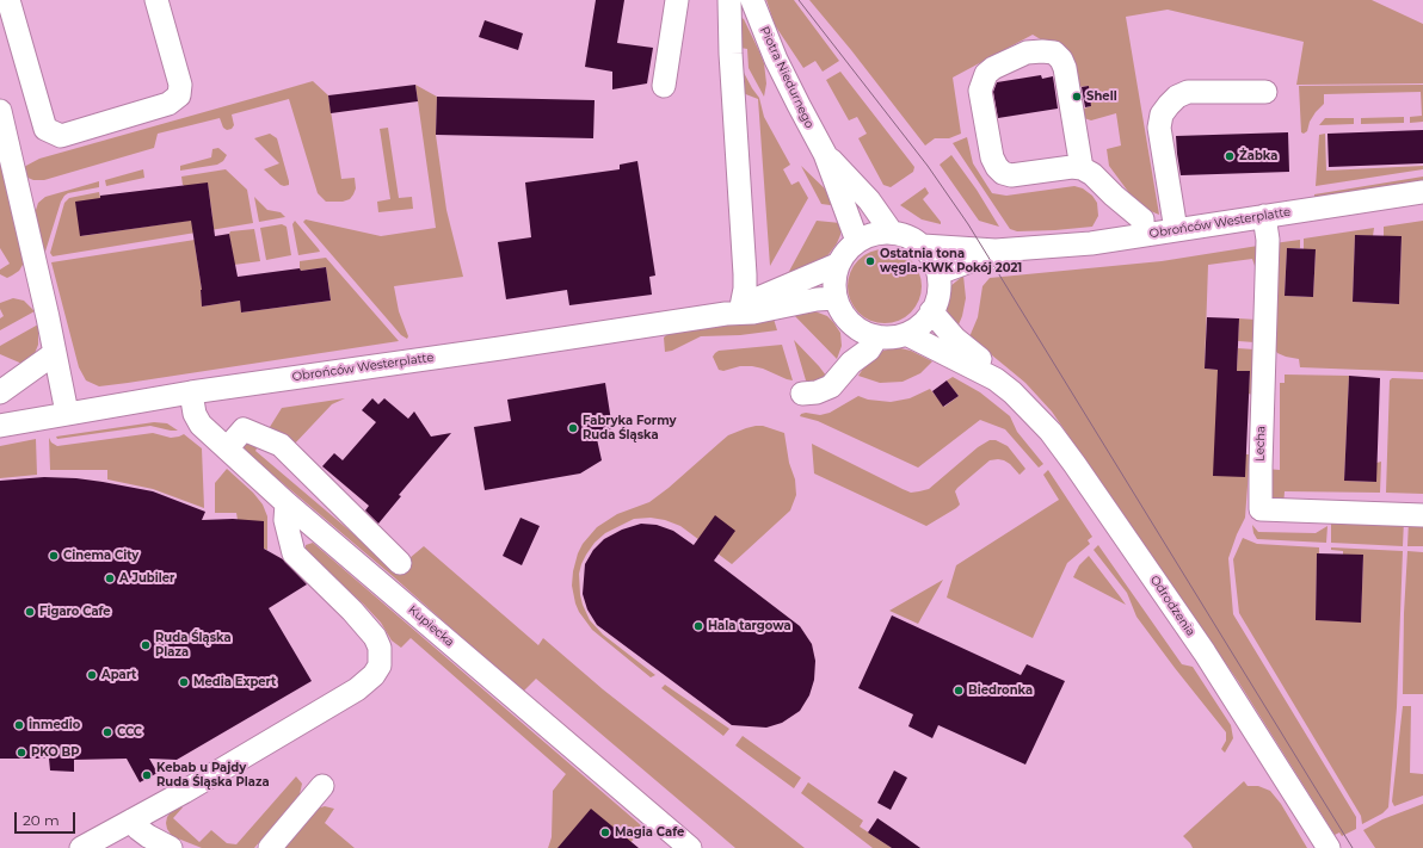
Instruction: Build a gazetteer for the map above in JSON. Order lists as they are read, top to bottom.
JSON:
{
  "streets": {
    "street": [
      "Piotra Niedurnego",
      "Obrońców Westerplatte",
      "Lecha",
      "Odrodzenia",
      "Kupiecka"
    ]
  },
  "crossings": [
    ["Piotra Niedurnego", "Obrońców Westerplatte"],
    ["Piotra Niedurnego", "Odrodzenia"],
    ["Obrońców Westerplatte", "Lecha"],
    ["Obrońców Westerplatte", "Odrodzenia"],
    ["Obrońców Westerplatte", "Kupiecka"]
  ],
  "places": [
    "Shell",
    "Żabka",
    "Ostatnia tona węgla-KWK Pokój 2021",
    "Fabryka Formy Ruda Śląska",
    "Cinema City",
    "A Jubiler",
    "Figaro Cafe",
    "Hala targowa",
    "Ruda Śląska Plaza",
    "Apart",
    "Media Expert",
    "Biedronka",
    "inmedio",
    "CCC",
    "PKO BP",
    "Kebab u Pajdy Ruda Śląska Plaza",
    "Magia Cafe"
  ],
  "scale_bar": "20 m"
}
